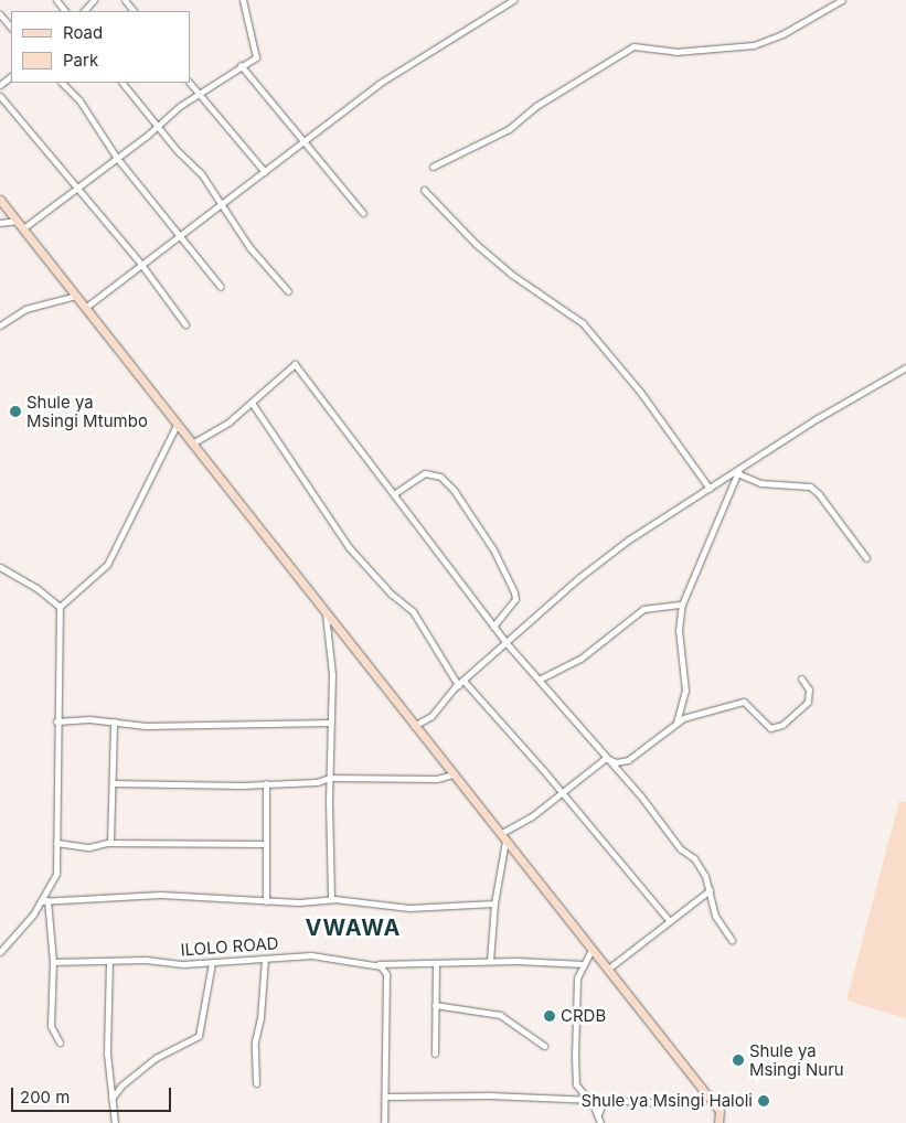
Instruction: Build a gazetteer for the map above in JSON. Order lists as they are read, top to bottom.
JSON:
{
  "streets": {
    "street": ["ILOLO ROAD"]
  },
  "districts": ["VWAWA"],
  "places": [
    "Shule ya Msingi Mtumbo",
    "CRDB",
    "Shule ya Msingi Nuru",
    "Shule ya Msingi Haloli"
  ],
  "legend": ["Road", "Park"],
  "scale_bar": "200 m"
}
